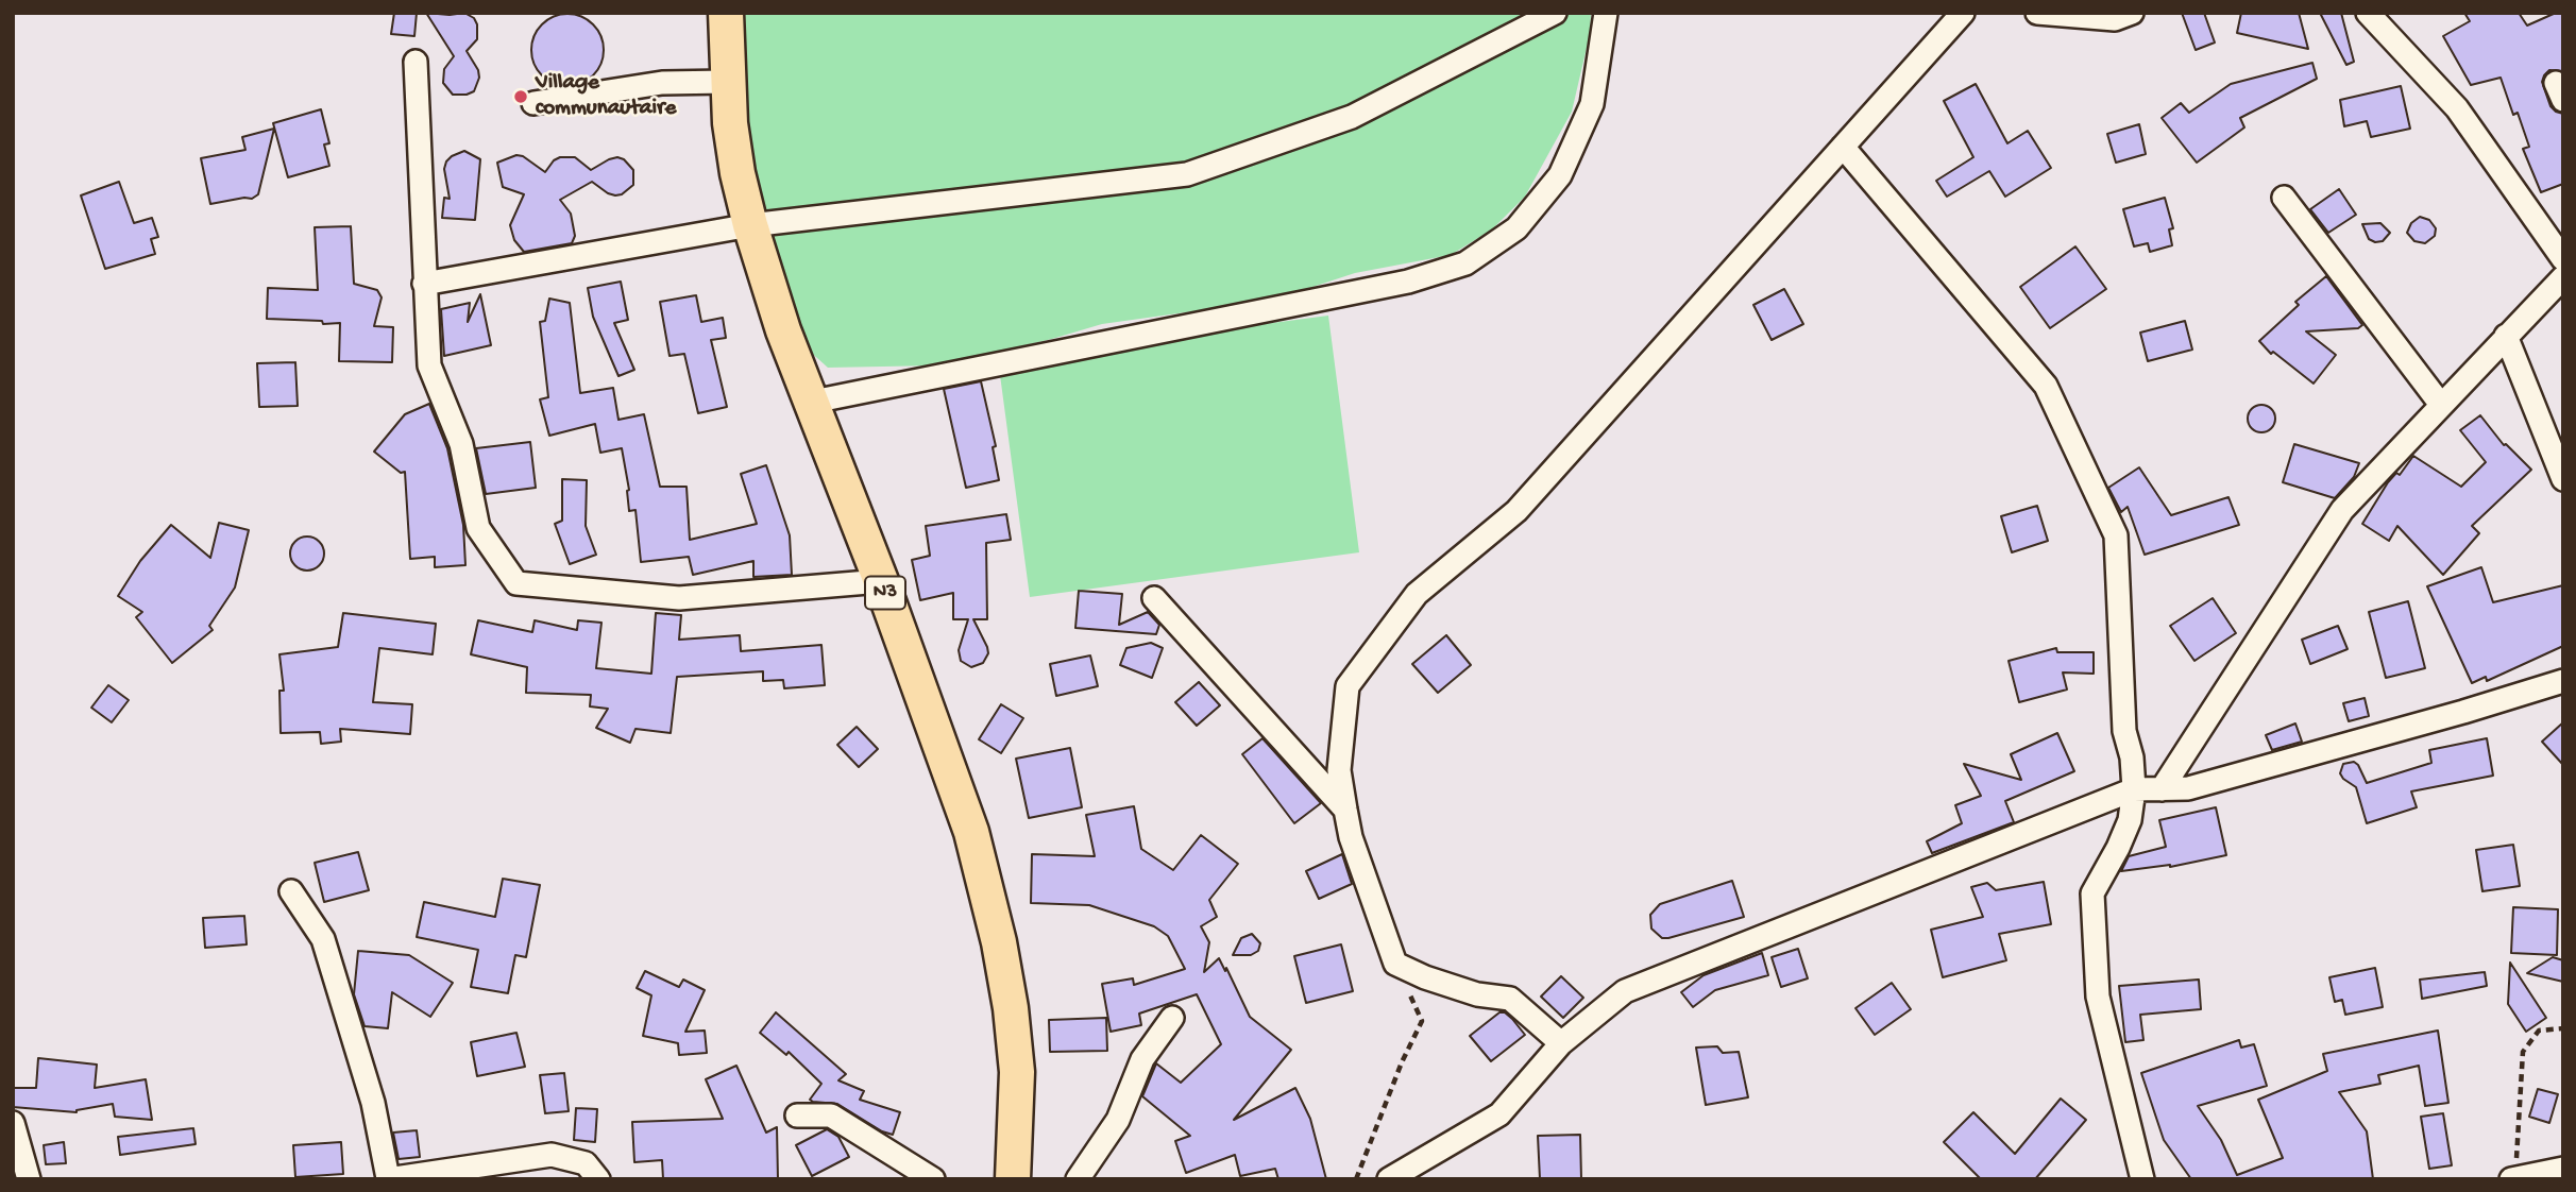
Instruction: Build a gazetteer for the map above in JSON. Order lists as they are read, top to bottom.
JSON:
{
  "streets": {
    "highway": ["N3"]
  },
  "places": ["Village communautaire"]
}
